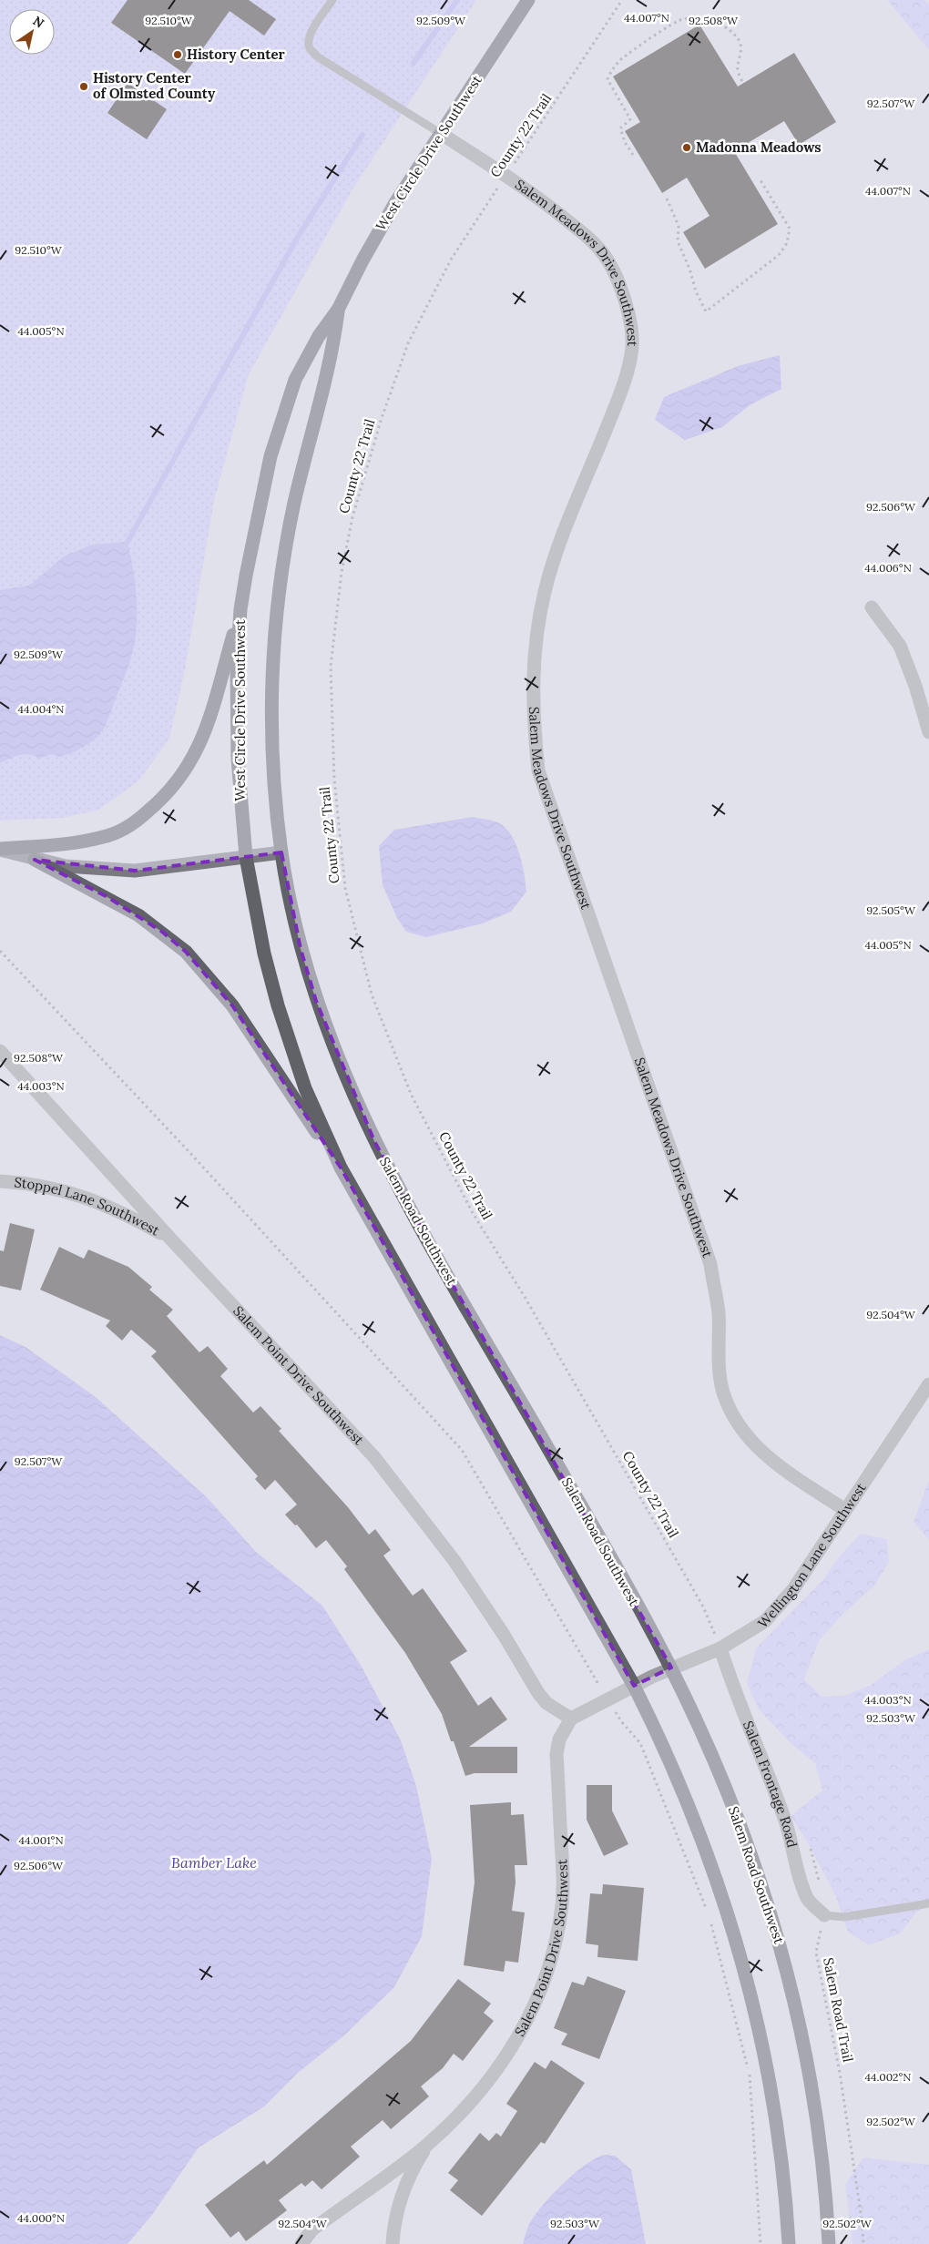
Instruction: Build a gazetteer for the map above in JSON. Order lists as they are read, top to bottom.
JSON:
{
  "streets": {
    "main road": ["West Circle Drive Southwest", "Salem Road Southwest"],
    "street": [
      "Salem Meadows Drive Southwest",
      "Stoppel Lane Southwest",
      "Salem Point Drive Southwest",
      "Wellington Lane Southwest",
      "Salem Frontage Road"
    ],
    "path": ["County 22 Trail", "Salem Road Trail"]
  },
  "crossings": [
    ["County 22 Trail", "Salem Meadows Drive Southwest"],
    ["County 22 Trail", "Wellington Lane Southwest"],
    ["County 22 Trail", "Salem Frontage Road"],
    ["West Circle Drive Southwest", "Salem Meadows Drive Southwest"],
    ["West Circle Drive Southwest", "Salem Road Southwest"],
    ["Salem Meadows Drive Southwest", "Wellington Lane Southwest"],
    ["Stoppel Lane Southwest", "Salem Point Drive Southwest"],
    ["Salem Road Southwest", "Wellington Lane Southwest"],
    ["Wellington Lane Southwest", "Salem Frontage Road"],
    ["Salem Frontage Road", "Salem Road Trail"]
  ],
  "water": ["Bamber Lake"],
  "places": ["History Center", "History Center of Olmsted County", "Madonna Meadows"],
  "north": "top right",
  "coordinates": [
    "44.007°N",
    "92.510°W",
    "92.509°W",
    "92.508°W",
    "92.507°W",
    "44.005°N",
    "92.506°W",
    "44.006°N",
    "44.004°N",
    "92.505°W",
    "44.003°N",
    "92.504°W",
    "92.503°W",
    "44.001°N",
    "44.002°N",
    "92.502°W",
    "44.000°N"
  ]
}
